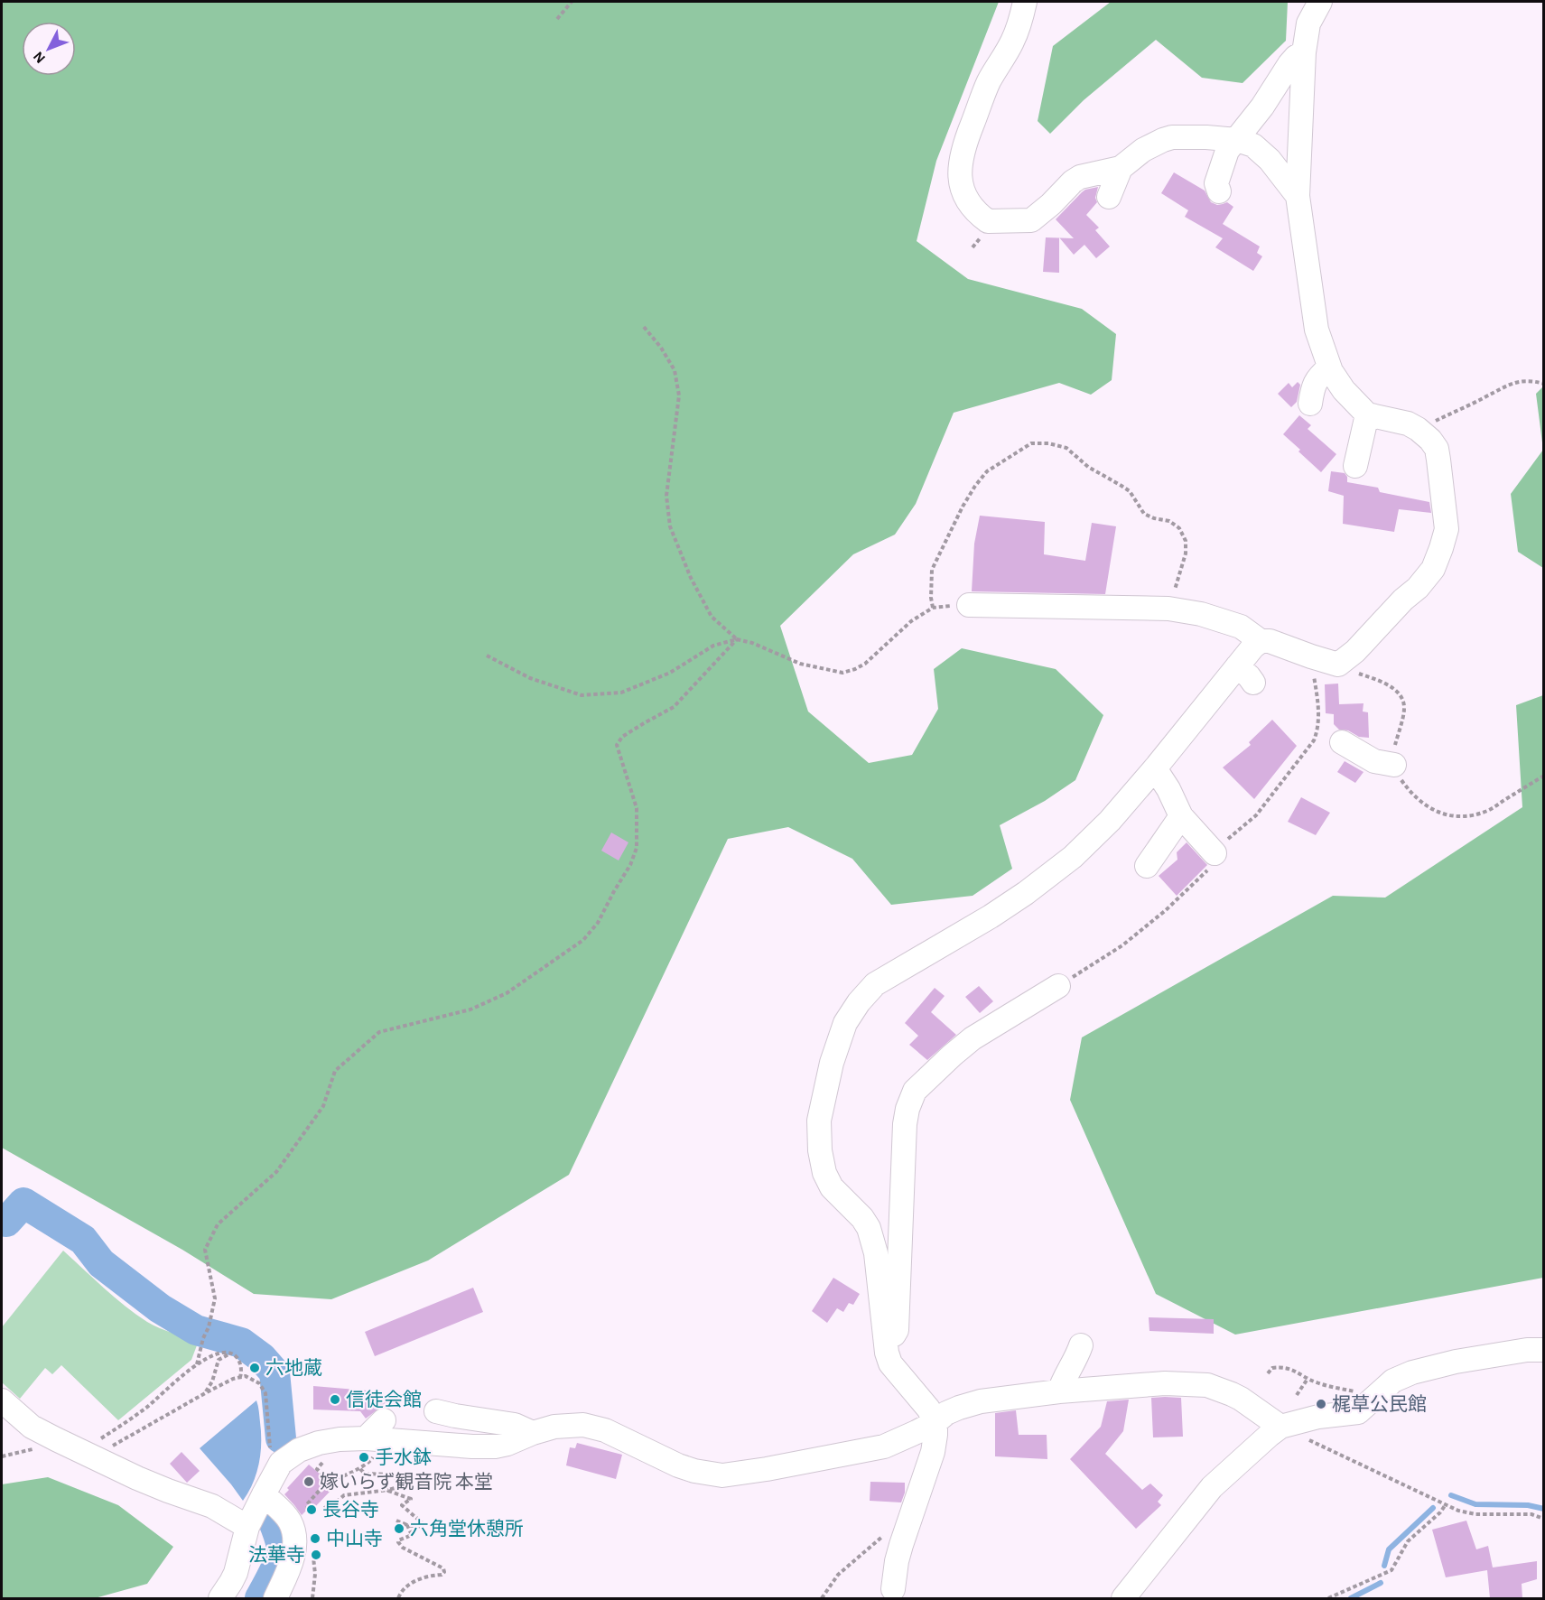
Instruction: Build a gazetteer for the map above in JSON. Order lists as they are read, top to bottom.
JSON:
{
  "places": [
    "六地蔵",
    "信徒会館",
    "梶草公民館",
    "手水鉢",
    "嫁いらず観音院 本堂",
    "長谷寺",
    "六角堂休憩所",
    "中山寺",
    "法華寺"
  ],
  "north": "bottom left"
}
